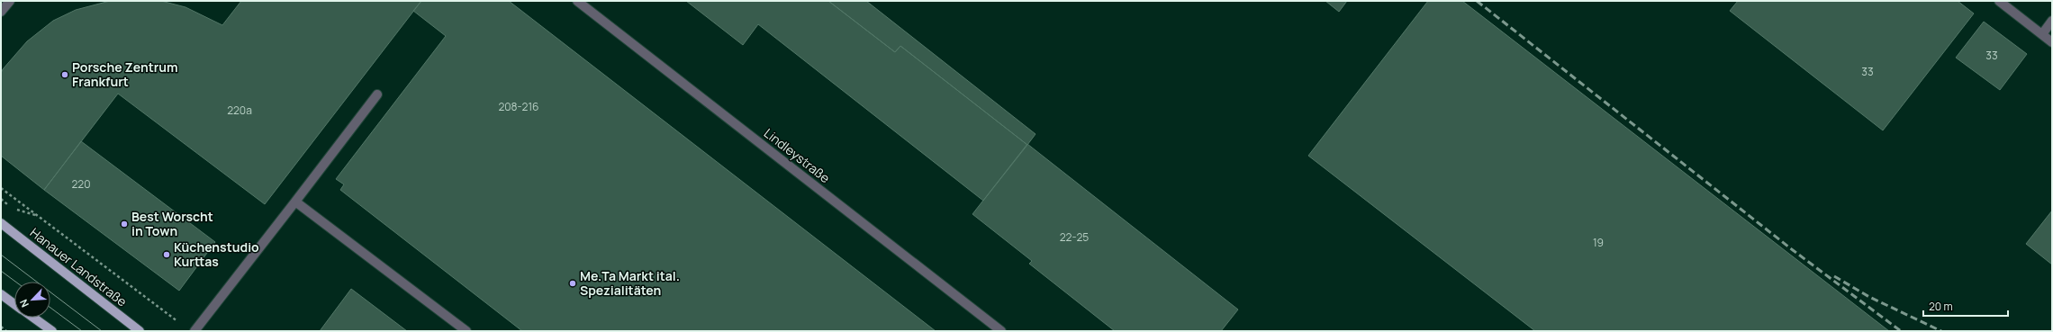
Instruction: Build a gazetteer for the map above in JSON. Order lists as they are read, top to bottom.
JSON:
{
  "streets": {
    "main road": ["Hanauer Landstraße"],
    "street": ["Lindleystraße"]
  },
  "places": [
    "Porsche Zentrum Frankfurt",
    "Best Worscht in Town",
    "Küchenstudio Kurttas",
    "Me.Ta Markt ital. Spezialitäten"
  ],
  "house_numbers": [
    "33",
    "33",
    "208-216",
    "220a",
    "220",
    "22-25",
    "19"
  ],
  "scale_bar": "20 m",
  "north": "bottom left"
}
